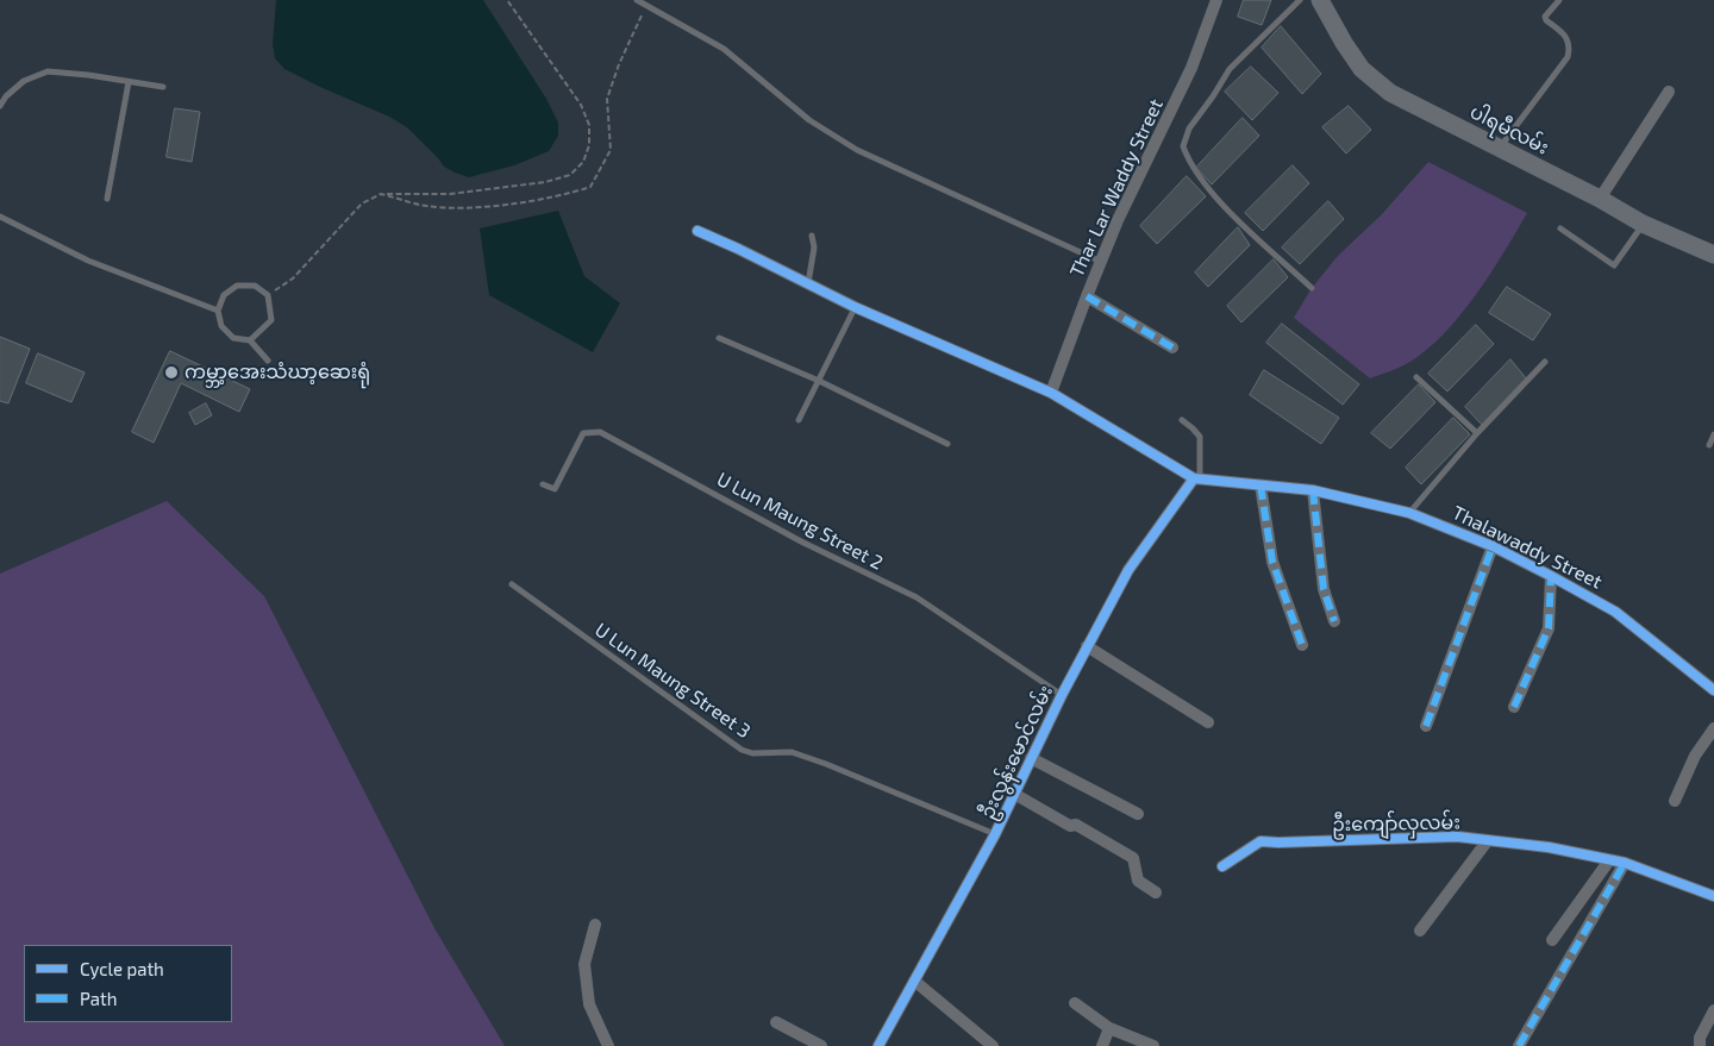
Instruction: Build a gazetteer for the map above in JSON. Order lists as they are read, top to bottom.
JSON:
{
  "streets": {
    "main road": ["ပါရမီလမ်း"],
    "street": [
      "Thar Lar Waddy Street",
      "Thalawaddy Street",
      "ဦးလွန်းမောင်လမ်း",
      "ဦးကျော်လှလမ်း"
    ],
    "lane": ["U Lun Maung Street 2", "U Lun Maung Street 3"]
  },
  "crossings": [
    ["U Lun Maung Street 2", "ဦးလွန်းမောင်လမ်း"],
    ["Thalawaddy Street", "ဦးလွန်းမောင်လမ်း"],
    ["U Lun Maung Street 3", "ဦးလွန်းမောင်လမ်း"]
  ],
  "places": ["ကမ္ဘာ့အေးသံဃာ့ဆေးရုံ"],
  "legend": ["Cycle path", "Path"]
}
